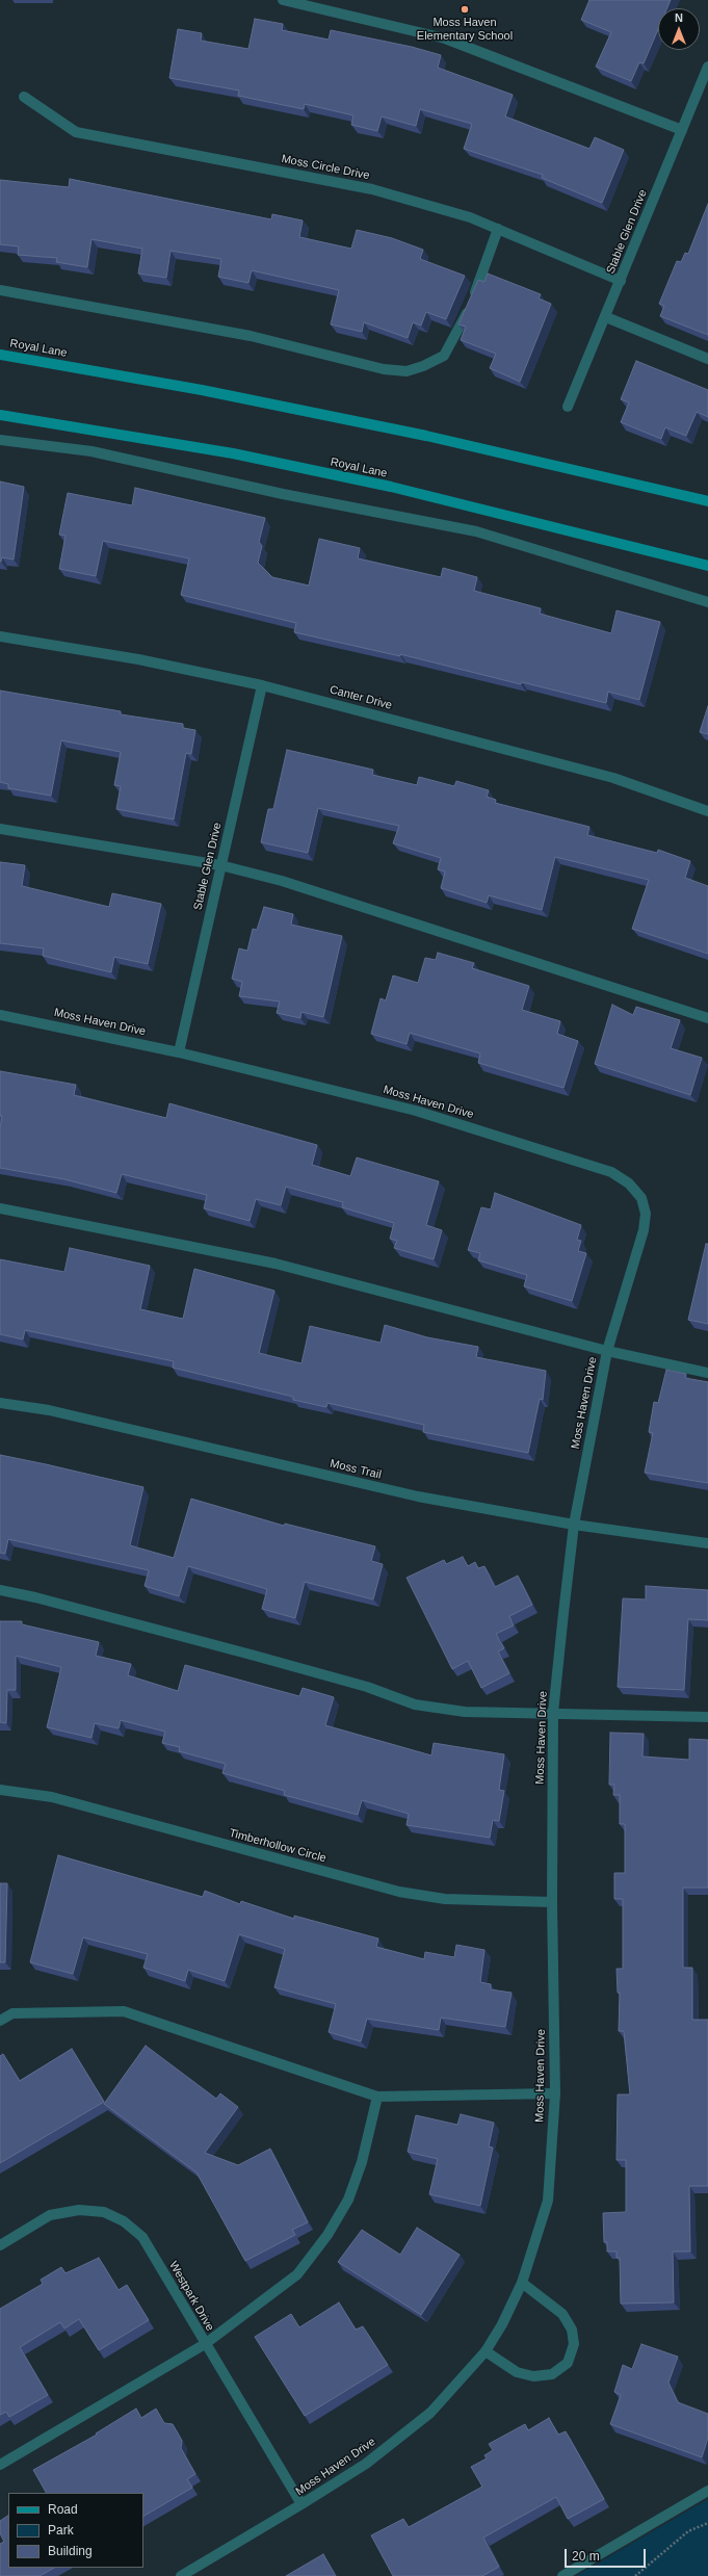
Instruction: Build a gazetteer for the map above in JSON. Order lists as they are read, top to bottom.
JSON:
{
  "streets": {
    "main road": ["Royal Lane"],
    "street": [
      "Moss Circle Drive",
      "Stable Glen Drive",
      "Canter Drive",
      "Moss Haven Drive",
      "Moss Trail",
      "Timberhollow Circle",
      "Westpark Drive"
    ]
  },
  "crossings": [
    ["Moss Circle Drive", "Stable Glen Drive"],
    ["Stable Glen Drive", "Canter Drive"],
    ["Stable Glen Drive", "Moss Haven Drive"],
    ["Moss Haven Drive", "Moss Trail"],
    ["Moss Haven Drive", "Timberhollow Circle"],
    ["Moss Haven Drive", "Westpark Drive"]
  ],
  "places": ["Moss Haven Elementary School"],
  "legend": ["Road", "Park", "Building"],
  "scale_bar": "20 m",
  "north": "top"
}
